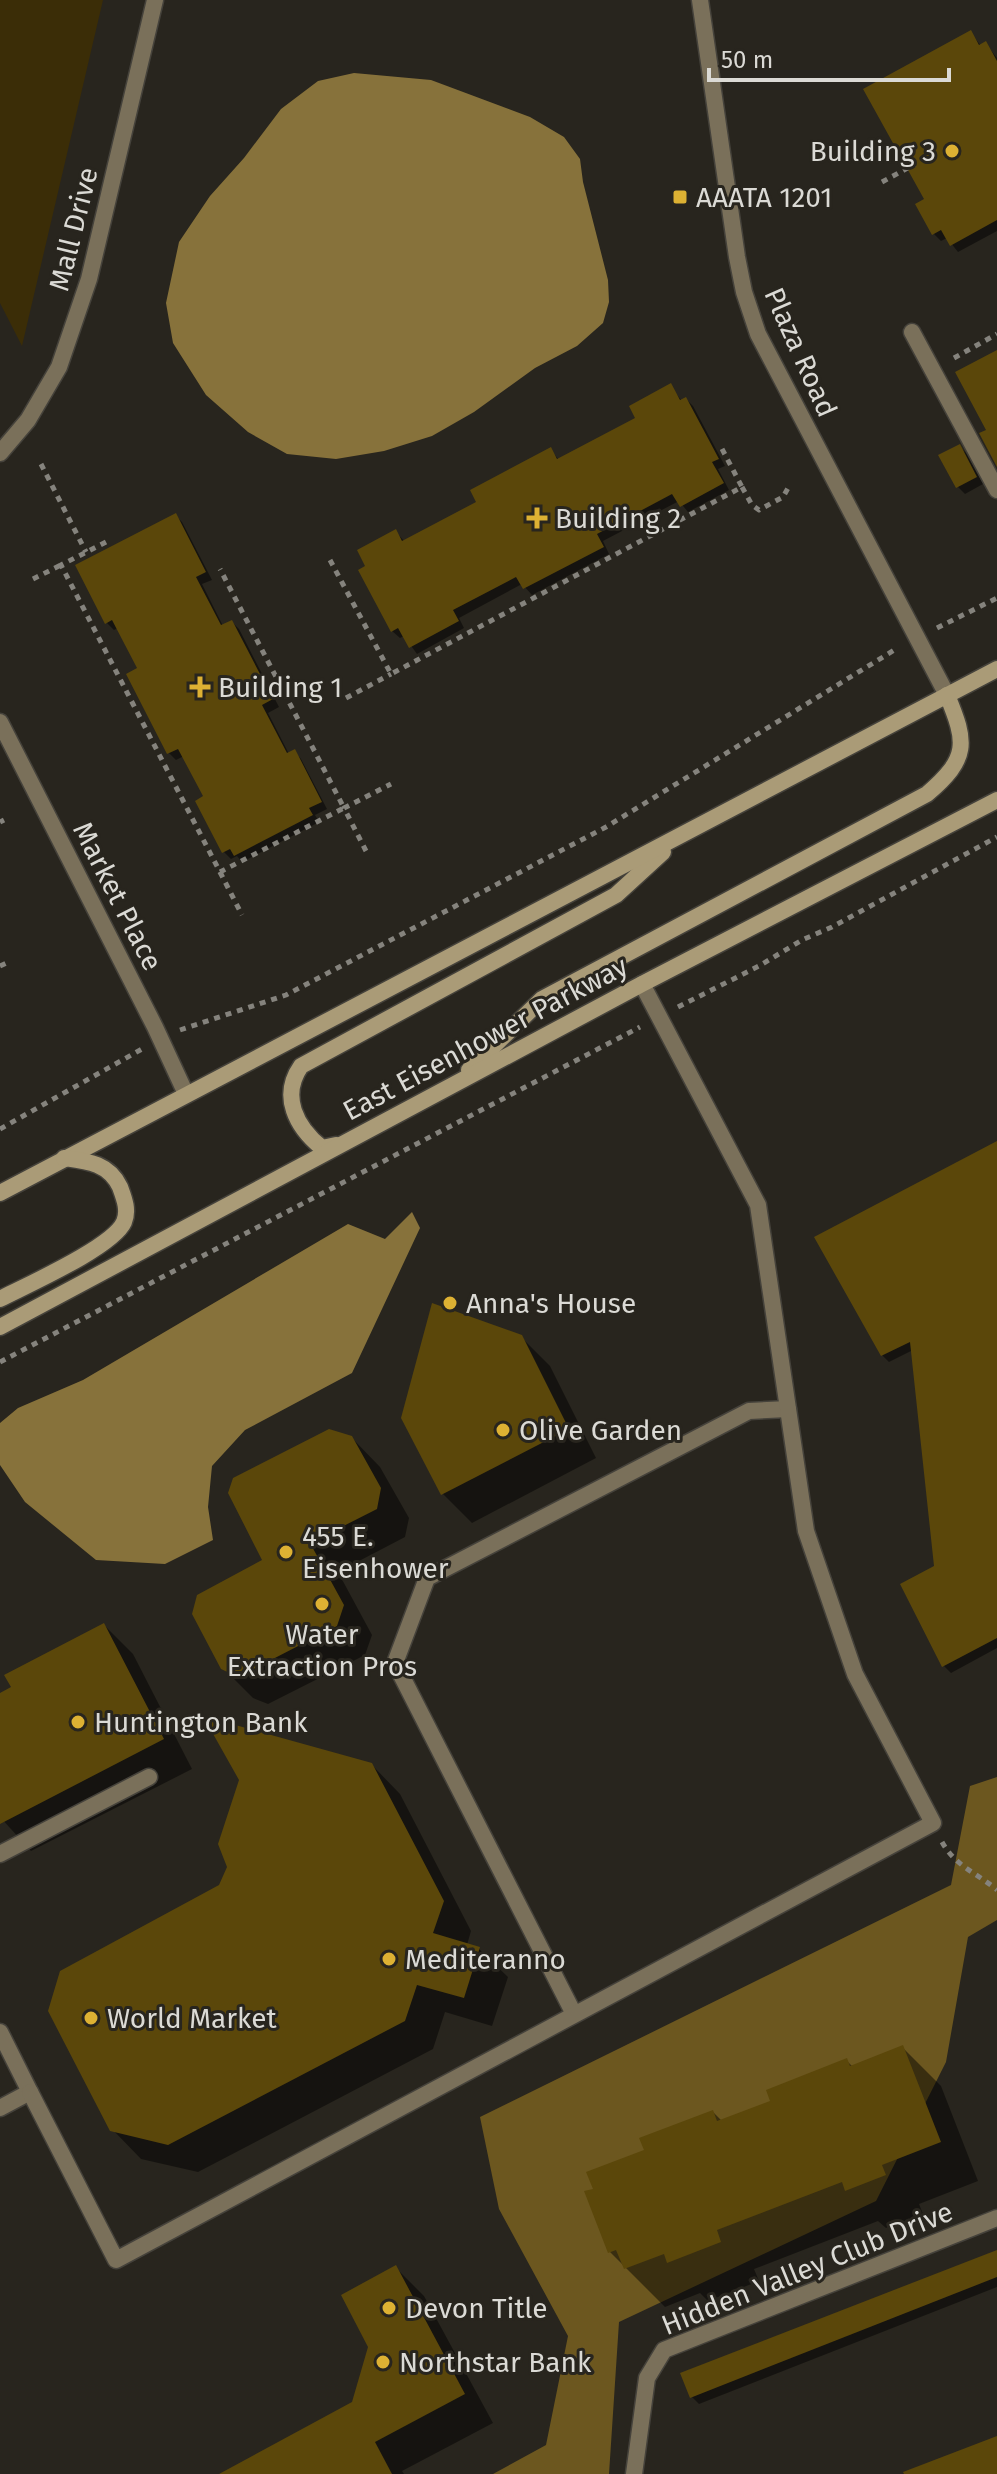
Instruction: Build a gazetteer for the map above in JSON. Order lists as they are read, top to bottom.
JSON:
{
  "streets": {
    "main road": ["East Eisenhower Parkway"],
    "street": [
      "Mall Drive",
      "Plaza Road",
      "Market Place",
      "Hidden Valley Club Drive"
    ]
  },
  "places": {
    "other": [
      "Building 3",
      "Anna's House",
      "Olive Garden",
      "455 E. Eisenhower",
      "Water Extraction Pros",
      "Huntington Bank",
      "Mediteranno",
      "World Market",
      "Devon Title",
      "Northstar Bank"
    ],
    "transit": ["AAATA 1201"],
    "health": ["Building 2", "Building 1"]
  },
  "scale_bar": "50 m"
}
